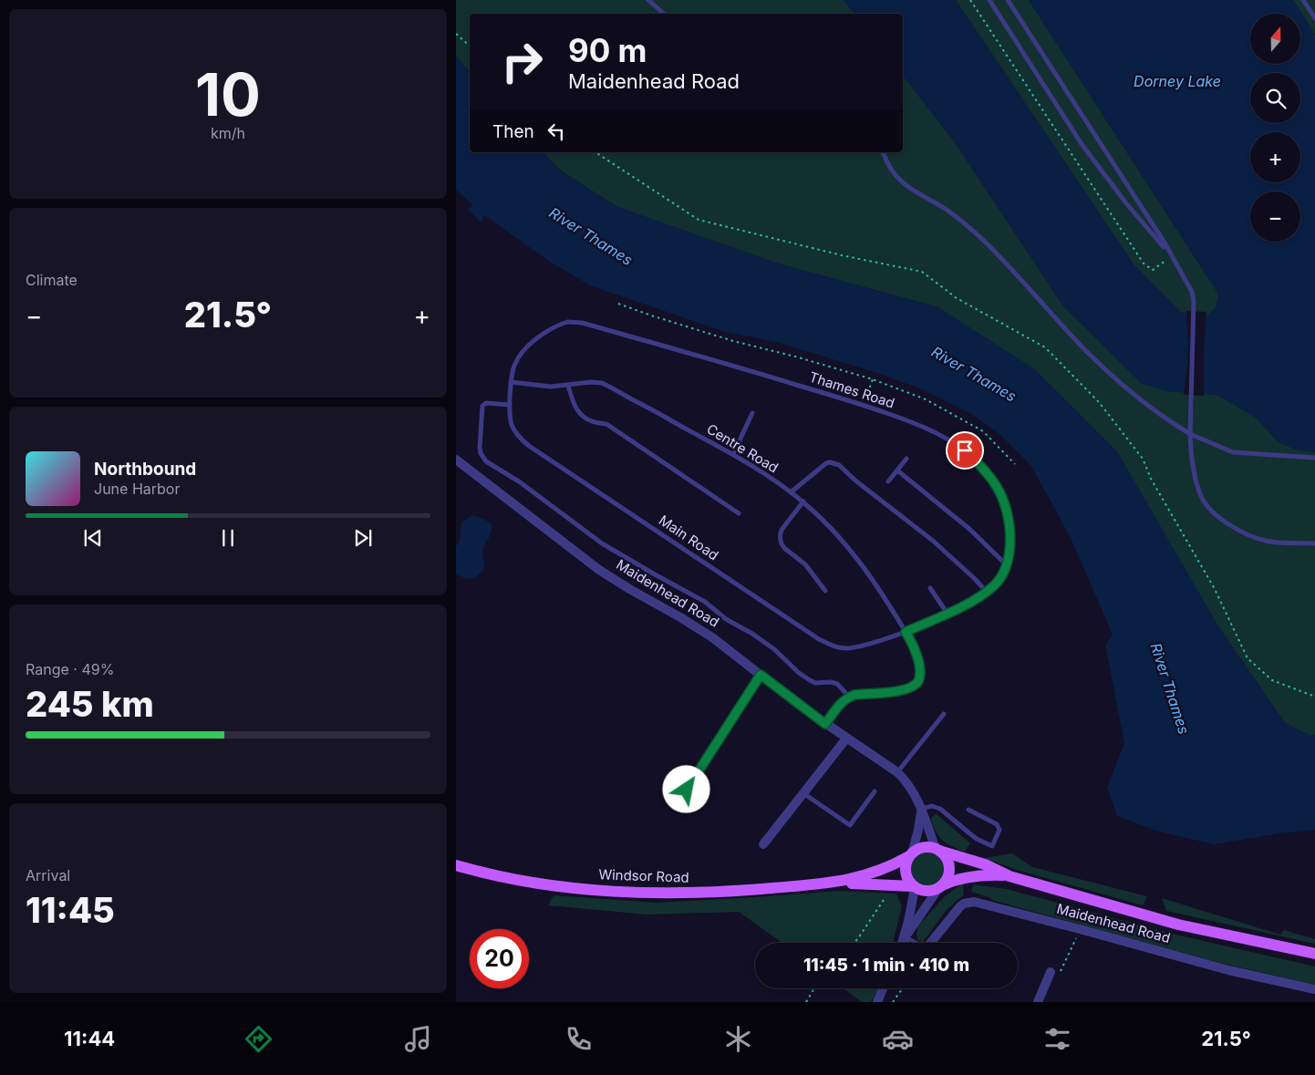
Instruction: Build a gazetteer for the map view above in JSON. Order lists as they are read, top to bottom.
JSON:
{
  "streets": {
    "main road": ["Maidenhead Road", "Windsor Road"],
    "lane": ["Thames Road", "Centre Road", "Main Road"]
  },
  "crossings": [
    ["Thames Road", "Centre Road"],
    ["Thames Road", "Main Road"],
    ["Centre Road", "Main Road"],
    ["Maidenhead Road", "Windsor Road"]
  ],
  "water": ["Dorney Lake", "River Thames"],
  "north": "top",
  "page": {
    "tile": [
      ["10", "km/h"],
      "Climate",
      ["Range · 49%", "245 km"],
      ["Arrival", "11:45"]
    ],
    "map_buttons": ["+", "−"],
    "turn": ["90 m", "Maidenhead Road"],
    "then": "Then",
    "heat": ["−", "21.5°", "+"],
    "song": ["Northbound", "June Harbor"],
    "limit": "20",
    "trip": "11:45 · 1 min · 410 m",
    "tabs": ["11:44", "21.5°"]
  }
}
